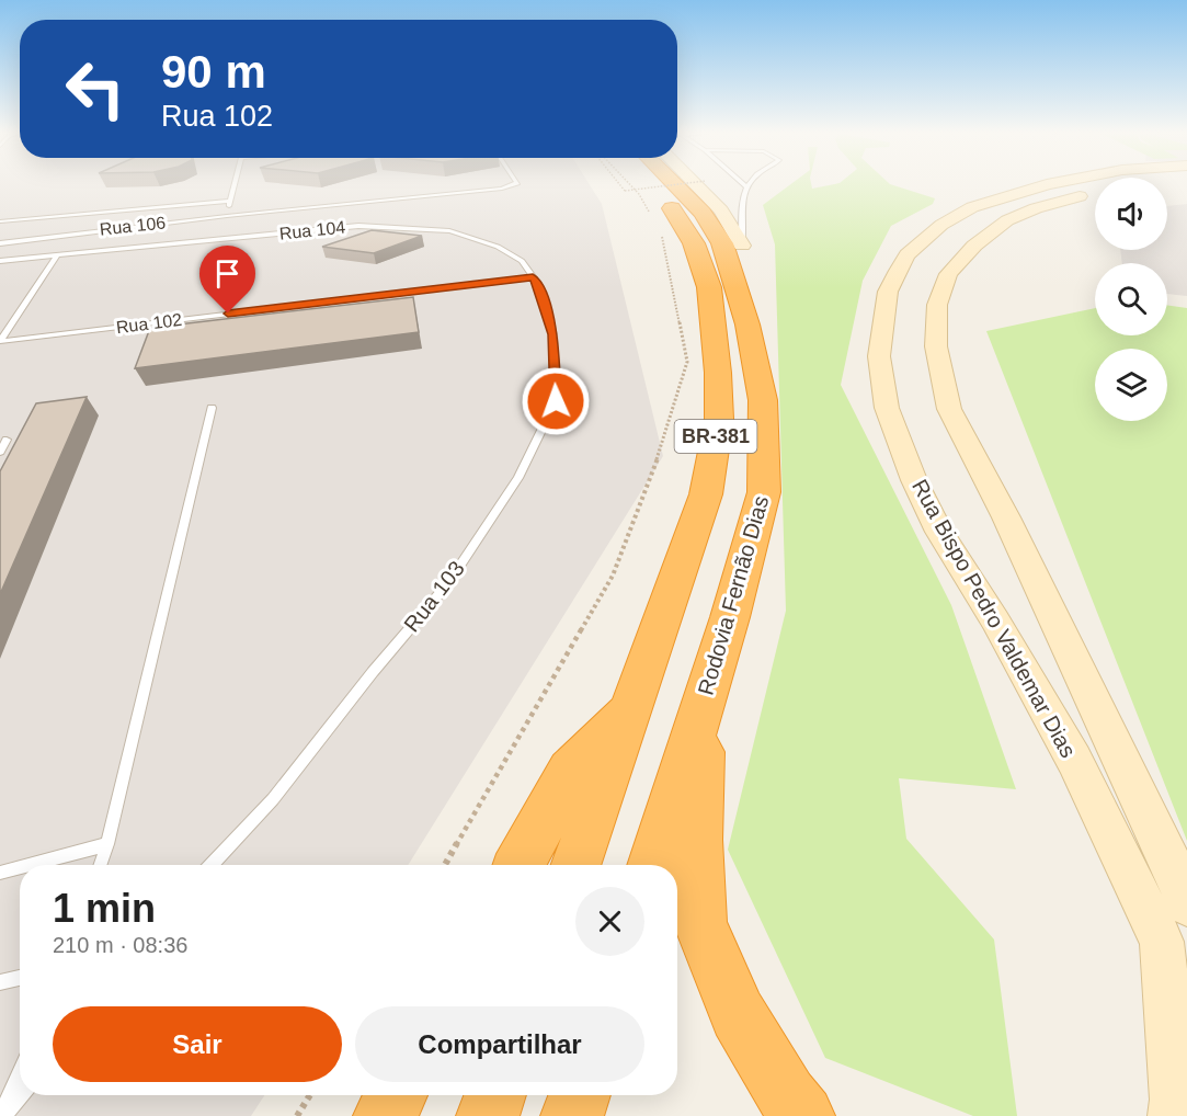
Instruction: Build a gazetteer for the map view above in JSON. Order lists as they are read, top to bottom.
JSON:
{
  "streets": {
    "highway": ["BR-381", "Rodovia Fernão Dias"],
    "main road": ["Rua Bispo Pedro Valdemar Dias"],
    "lane": [
      "Rua 106",
      "Rua 104",
      "Rua 102",
      "Rua 103"
    ]
  },
  "crossings": [
    ["Rua 104", "Rua 102"],
    ["Rua 104", "Rua 103"],
    ["Rua 102", "Rua 103"],
    ["BR-381", "Rodovia Fernão Dias"]
  ],
  "page": {
    "turn": ["90 m", "Rua 102"],
    "heading": ["1 min", "210 m · 08:36"],
    "buttons": ["Sair", "Compartilhar"]
  }
}
